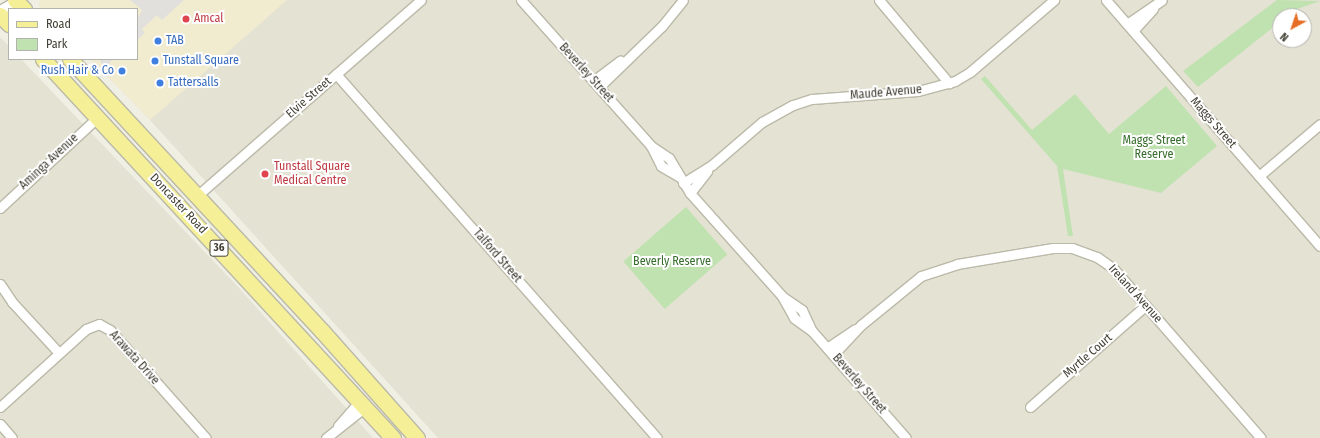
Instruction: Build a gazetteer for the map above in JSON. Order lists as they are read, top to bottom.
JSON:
{
  "streets": {
    "main road": ["Doncaster Road", "36"],
    "street": [
      "Beverley Street",
      "Maude Avenue",
      "Elvie Street",
      "Maggs Street",
      "Aminga Avenue",
      "Talford Street",
      "Ireland Avenue",
      "Myrtle Court",
      "Arawata Drive"
    ]
  },
  "crossings": [
    ["Beverley Street", "Maude Avenue"],
    ["Beverley Street", "Ireland Avenue"],
    ["Elvie Street", "Doncaster Road"],
    ["Elvie Street", "Talford Street"],
    ["Aminga Avenue", "Doncaster Road"],
    ["Ireland Avenue", "Myrtle Court"]
  ],
  "parks": ["Maggs Street Reserve", "Beverly Reserve"],
  "places": [
    "Amcal",
    "TAB",
    "Tunstall Square",
    "Rush Hair & Co",
    "Tattersalls",
    "Tunstall Square Medical Centre"
  ],
  "legend": ["Road", "Park"],
  "north": "bottom left"
}
